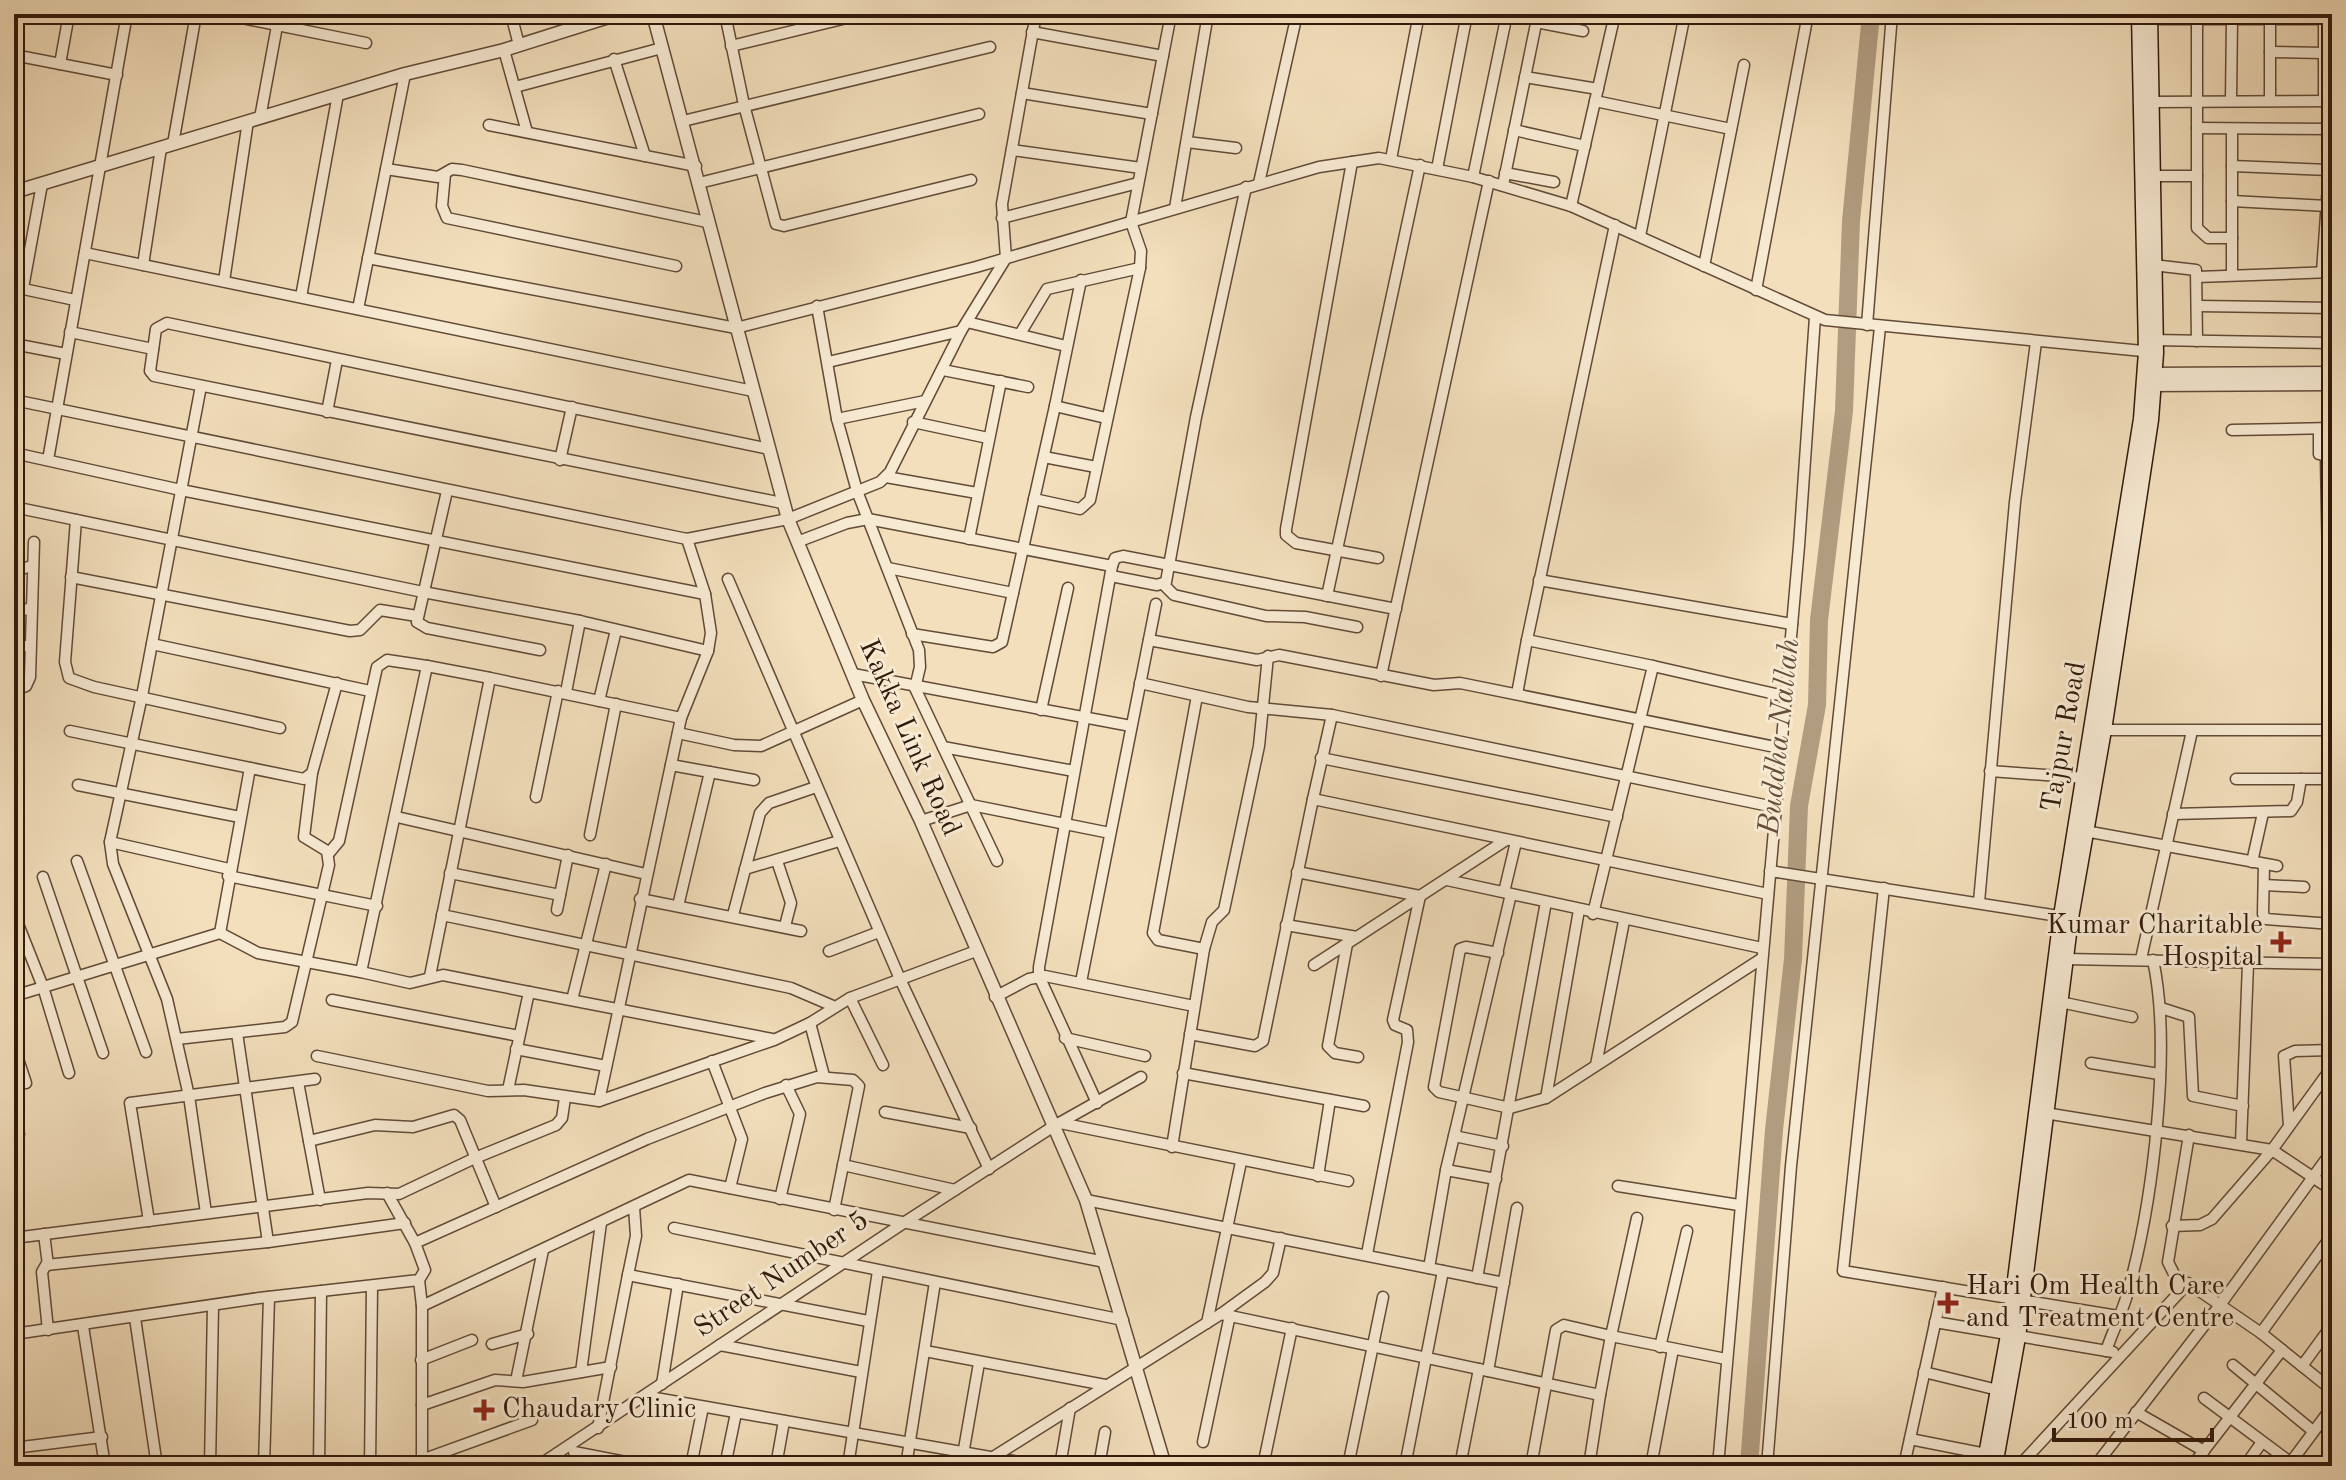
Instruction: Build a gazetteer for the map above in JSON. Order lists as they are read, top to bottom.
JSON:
{
  "streets": {
    "main road": ["Tajpur Road"],
    "street": ["Kakka Link Road", "Street Number 5"]
  },
  "crossings": [
    ["Kakka Link Road", "Street Number 5"]
  ],
  "water": ["Buddha Nallah"],
  "places": {
    "health": ["Kumar Charitable Hospital", "Hari Om Health Care and Treatment Centre", "Chaudary Clinic"]
  },
  "scale_bar": "100 m"
}
